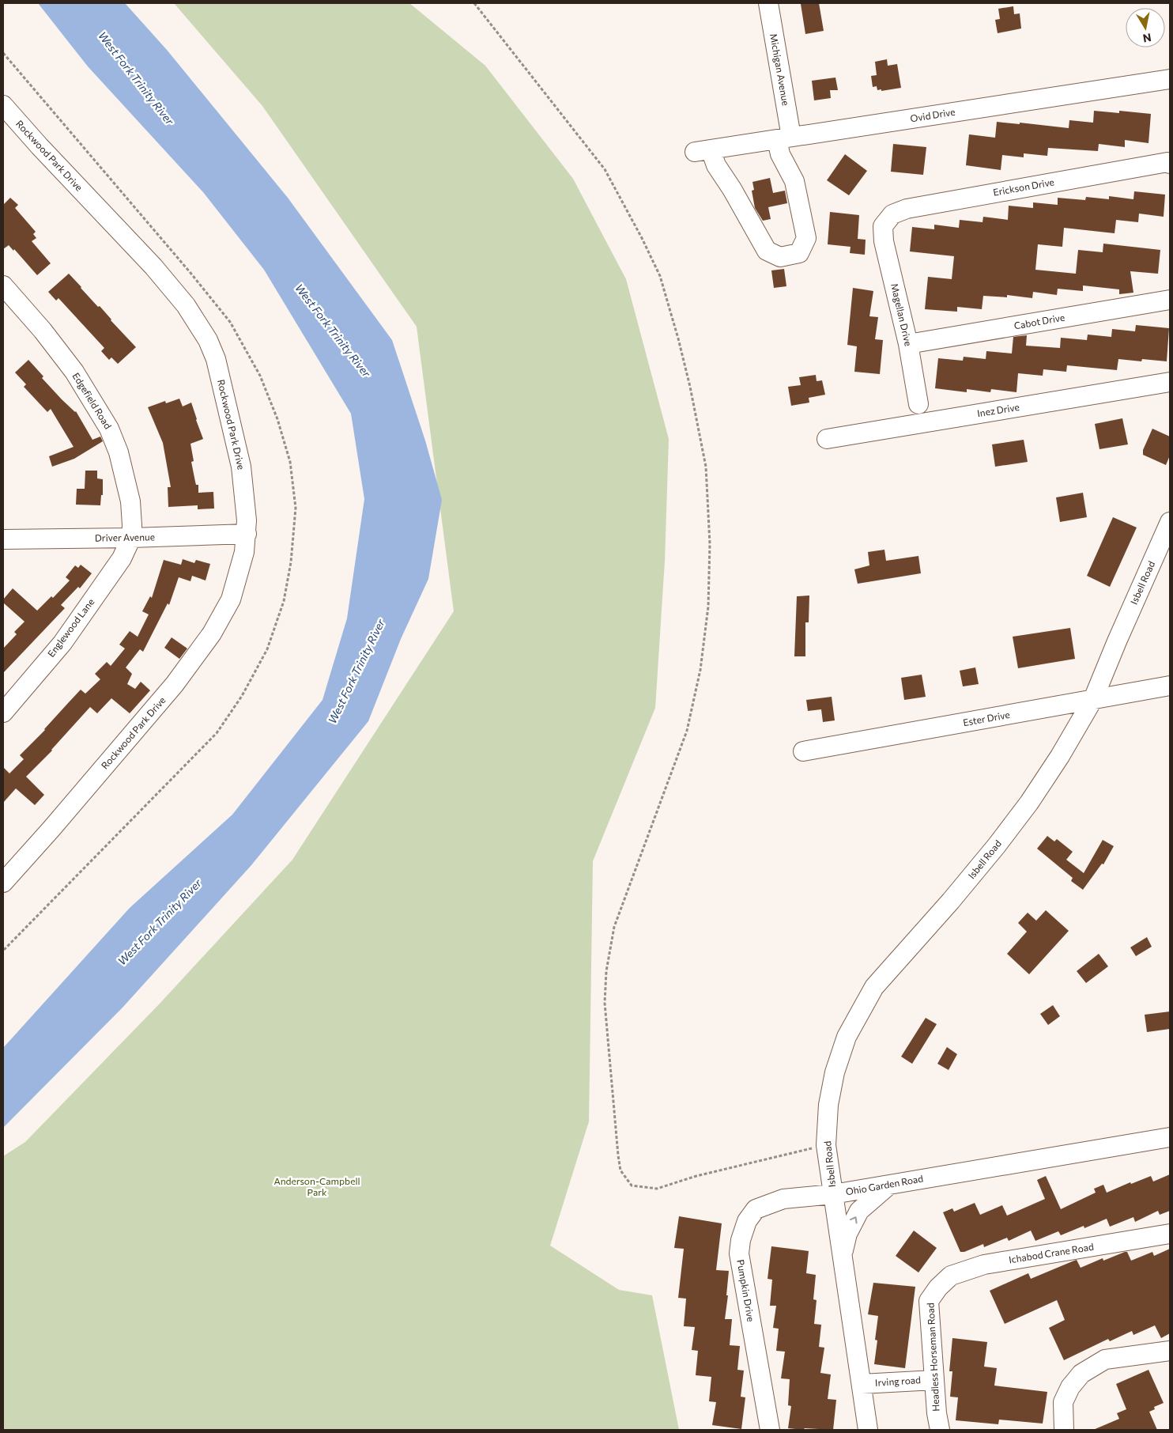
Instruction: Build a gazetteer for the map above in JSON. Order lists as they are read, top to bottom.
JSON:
{
  "streets": {
    "street": [
      "Michigan Avenue",
      "Ovid Drive",
      "Rockwood Park Drive",
      "Erickson Drive",
      "Magellan Drive",
      "Cabot Drive",
      "Edgefield Road",
      "Inez Drive",
      "Driver Avenue",
      "Isbell Road",
      "Englewood Lane",
      "Ester Drive",
      "Ohio Garden Road",
      "Ichabod Crane Road",
      "Pumpkin Drive",
      "Headless Horseman Road",
      "Irving road"
    ]
  },
  "crossings": [
    ["Michigan Avenue", "Ovid Drive"],
    ["Rockwood Park Drive", "Driver Avenue"],
    ["Erickson Drive", "Magellan Drive"],
    ["Magellan Drive", "Cabot Drive"],
    ["Edgefield Road", "Driver Avenue"],
    ["Edgefield Road", "Englewood Lane"],
    ["Driver Avenue", "Englewood Lane"],
    ["Isbell Road", "Ester Drive"],
    ["Isbell Road", "Ohio Garden Road"],
    ["Isbell Road", "Pumpkin Drive"],
    ["Ohio Garden Road", "Pumpkin Drive"],
    ["Ohio Garden Road", "Irving road"],
    ["Ichabod Crane Road", "Headless Horseman Road"],
    ["Headless Horseman Road", "Irving road"]
  ],
  "water": ["West Fork Trinity River"],
  "parks": ["Anderson-Campbell Park"],
  "north": "bottom"
}
